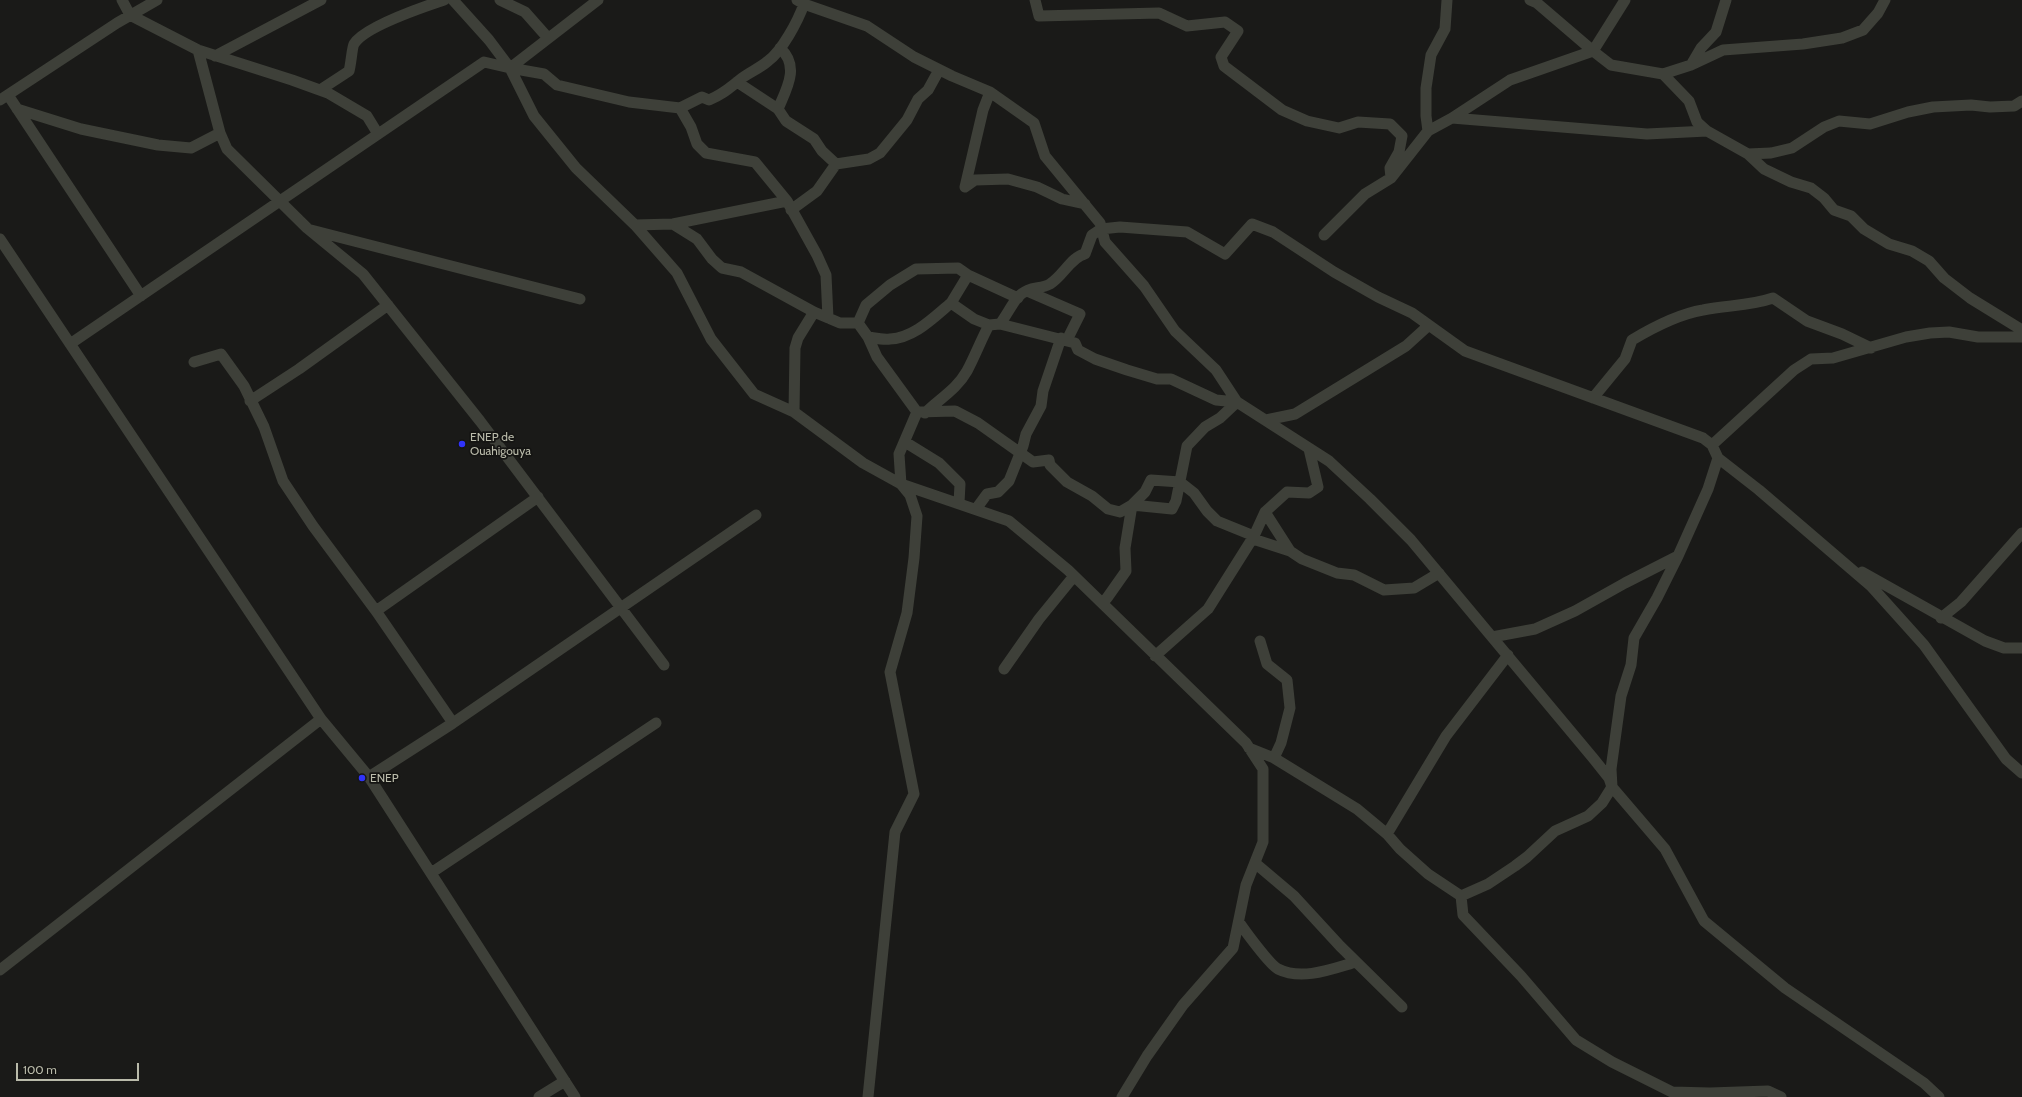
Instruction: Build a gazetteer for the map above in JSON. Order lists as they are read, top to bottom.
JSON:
{
  "places": ["ENEP de Ouahigouya", "ENEP"],
  "scale_bar": "100 m"
}
